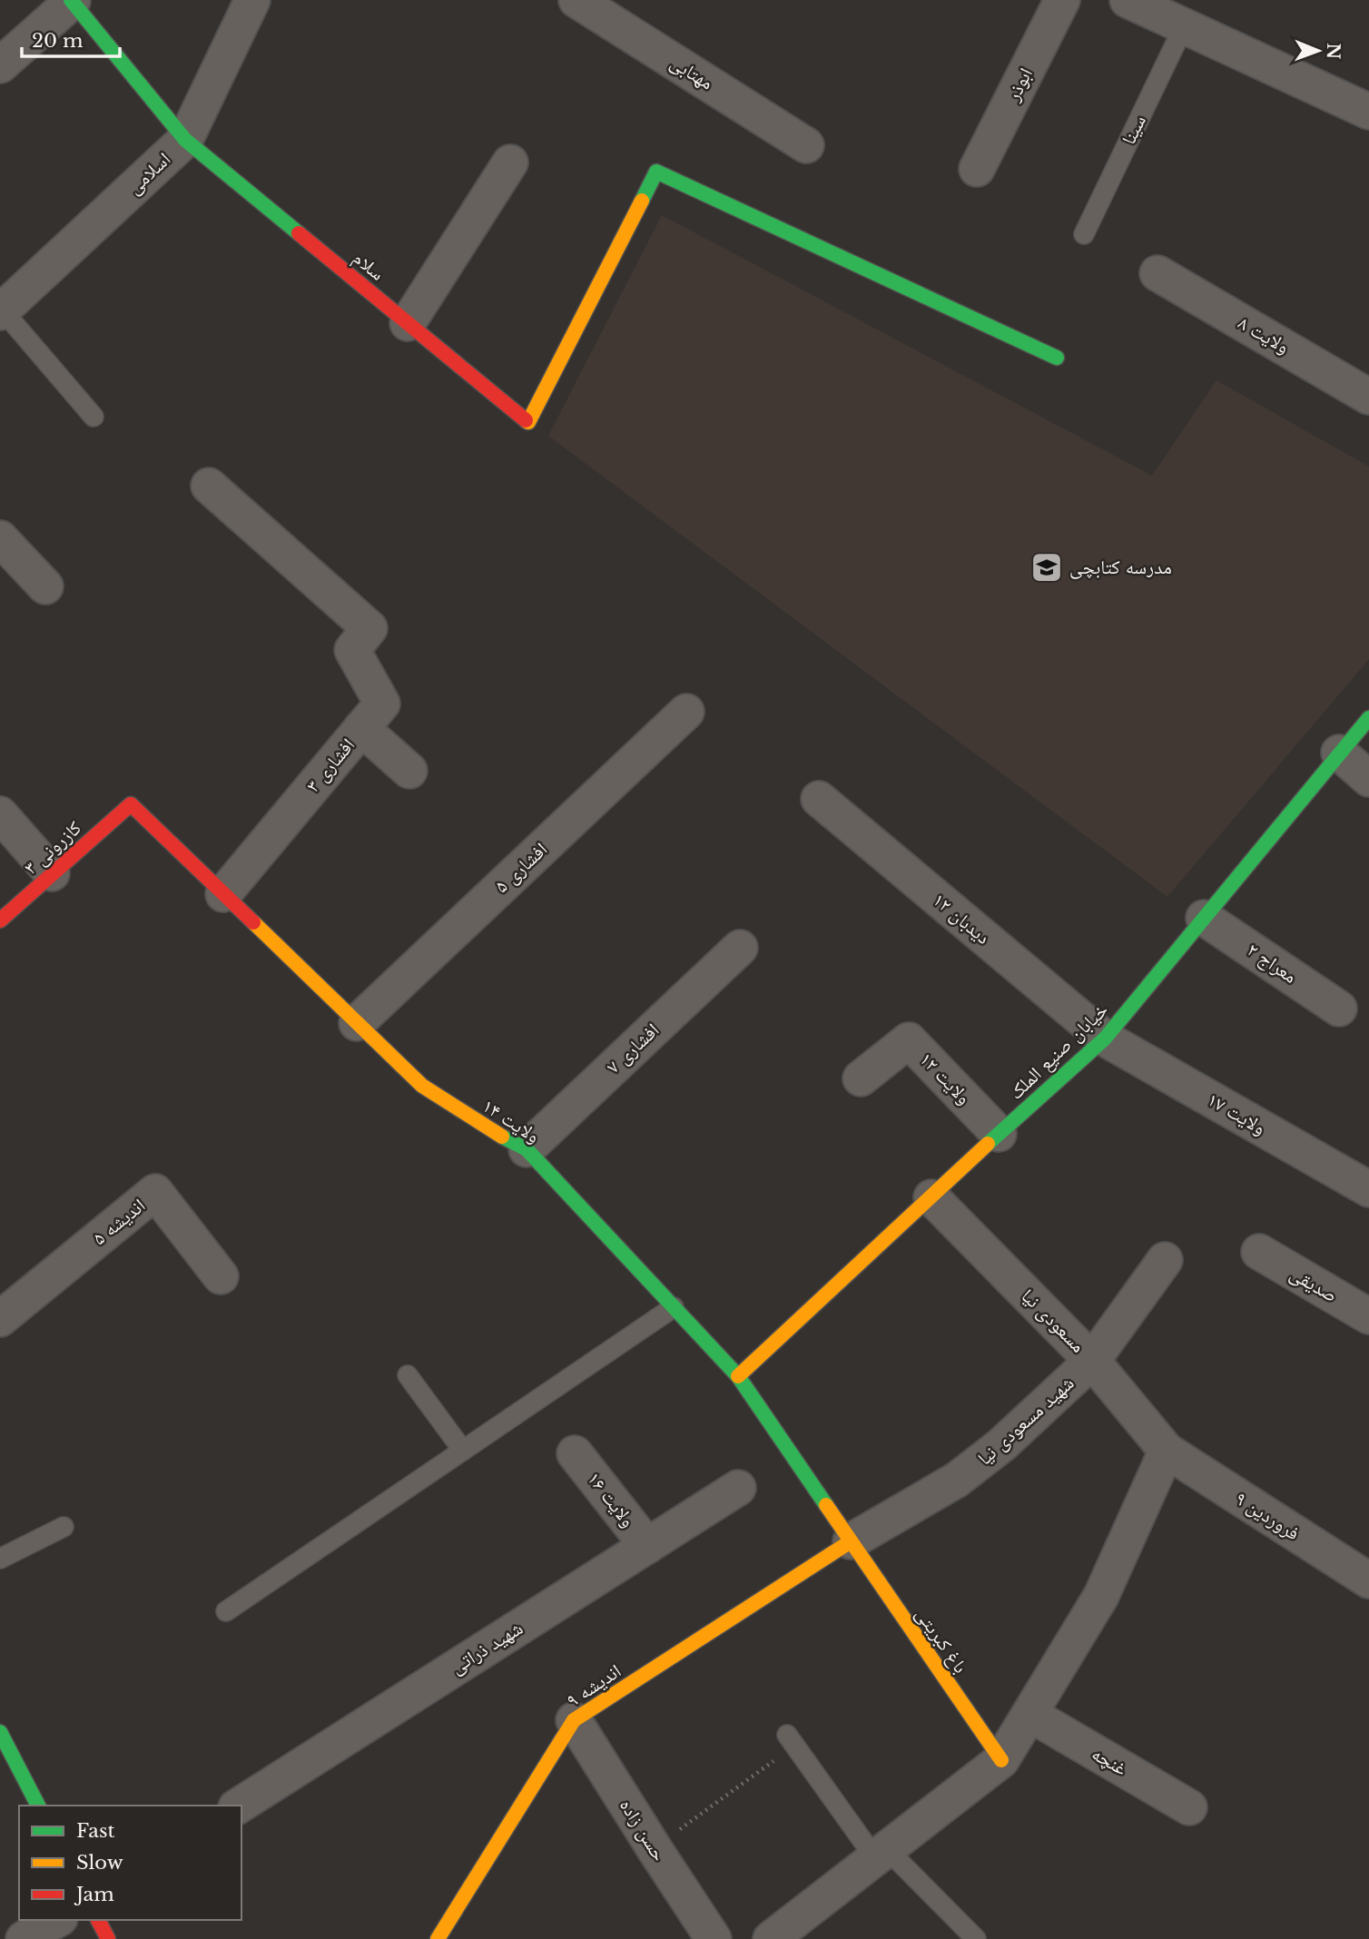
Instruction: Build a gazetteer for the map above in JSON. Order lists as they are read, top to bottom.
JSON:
{
  "streets": {
    "street": [
      "مهتابی",
      "ابوذر",
      "اسلامی",
      "سلام",
      "ولایت ۸",
      "افشاری ۳",
      "کازرونی ۳",
      "افشاری ۵",
      "دیدبان ۱۲",
      "معراج ۲",
      "افشاری ۷",
      "خیابان صنیع الملک",
      "ولایت ۱۲",
      "ولایت ۱۷",
      "ولایت ۱۴",
      "اندیشه ۵",
      "صدیقی",
      "مسعودی نیا",
      "شهید مسعودی نیا",
      "ولایت ۱۶",
      "فروردین ۹",
      "باغ کبریتی",
      "شهید ذراتی",
      "اندیشه ۹",
      "غنچه",
      "حسن زاده"
    ],
    "lane": ["سینا"]
  },
  "crossings": [
    ["اسلامی", "سلام"],
    ["افشاری ۳", "ولایت ۱۴"],
    ["کازرونی ۳", "ولایت ۱۴"],
    ["افشاری ۵", "ولایت ۱۴"],
    ["دیدبان ۱۲", "خیابان صنیع الملک"],
    ["دیدبان ۱۲", "ولایت ۱۷"],
    ["معراج ۲", "خیابان صنیع الملک"],
    ["افشاری ۷", "ولایت ۱۴"],
    ["خیابان صنیع الملک", "ولایت ۱۲"],
    ["خیابان صنیع الملک", "ولایت ۱۷"],
    ["خیابان صنیع الملک", "ولایت ۱۴"],
    ["خیابان صنیع الملک", "مسعودی نیا"],
    ["ولایت ۱۴", "شهید مسعودی نیا"],
    ["ولایت ۱۴", "باغ کبریتی"],
    ["ولایت ۱۴", "اندیشه ۹"],
    ["مسعودی نیا", "شهید مسعودی نیا"],
    ["مسعودی نیا", "فروردین ۹"],
    ["شهید مسعودی نیا", "باغ کبریتی"],
    ["شهید مسعودی نیا", "اندیشه ۹"],
    ["ولایت ۱۶", "شهید ذراتی"],
    ["باغ کبریتی", "اندیشه ۹"],
    ["اندیشه ۹", "حسن زاده"]
  ],
  "places": {
    "school or university": ["مدرسه کتابچی"]
  },
  "legend": ["Fast", "Slow", "Jam"],
  "scale_bar": "20 m",
  "north": "right"
}
